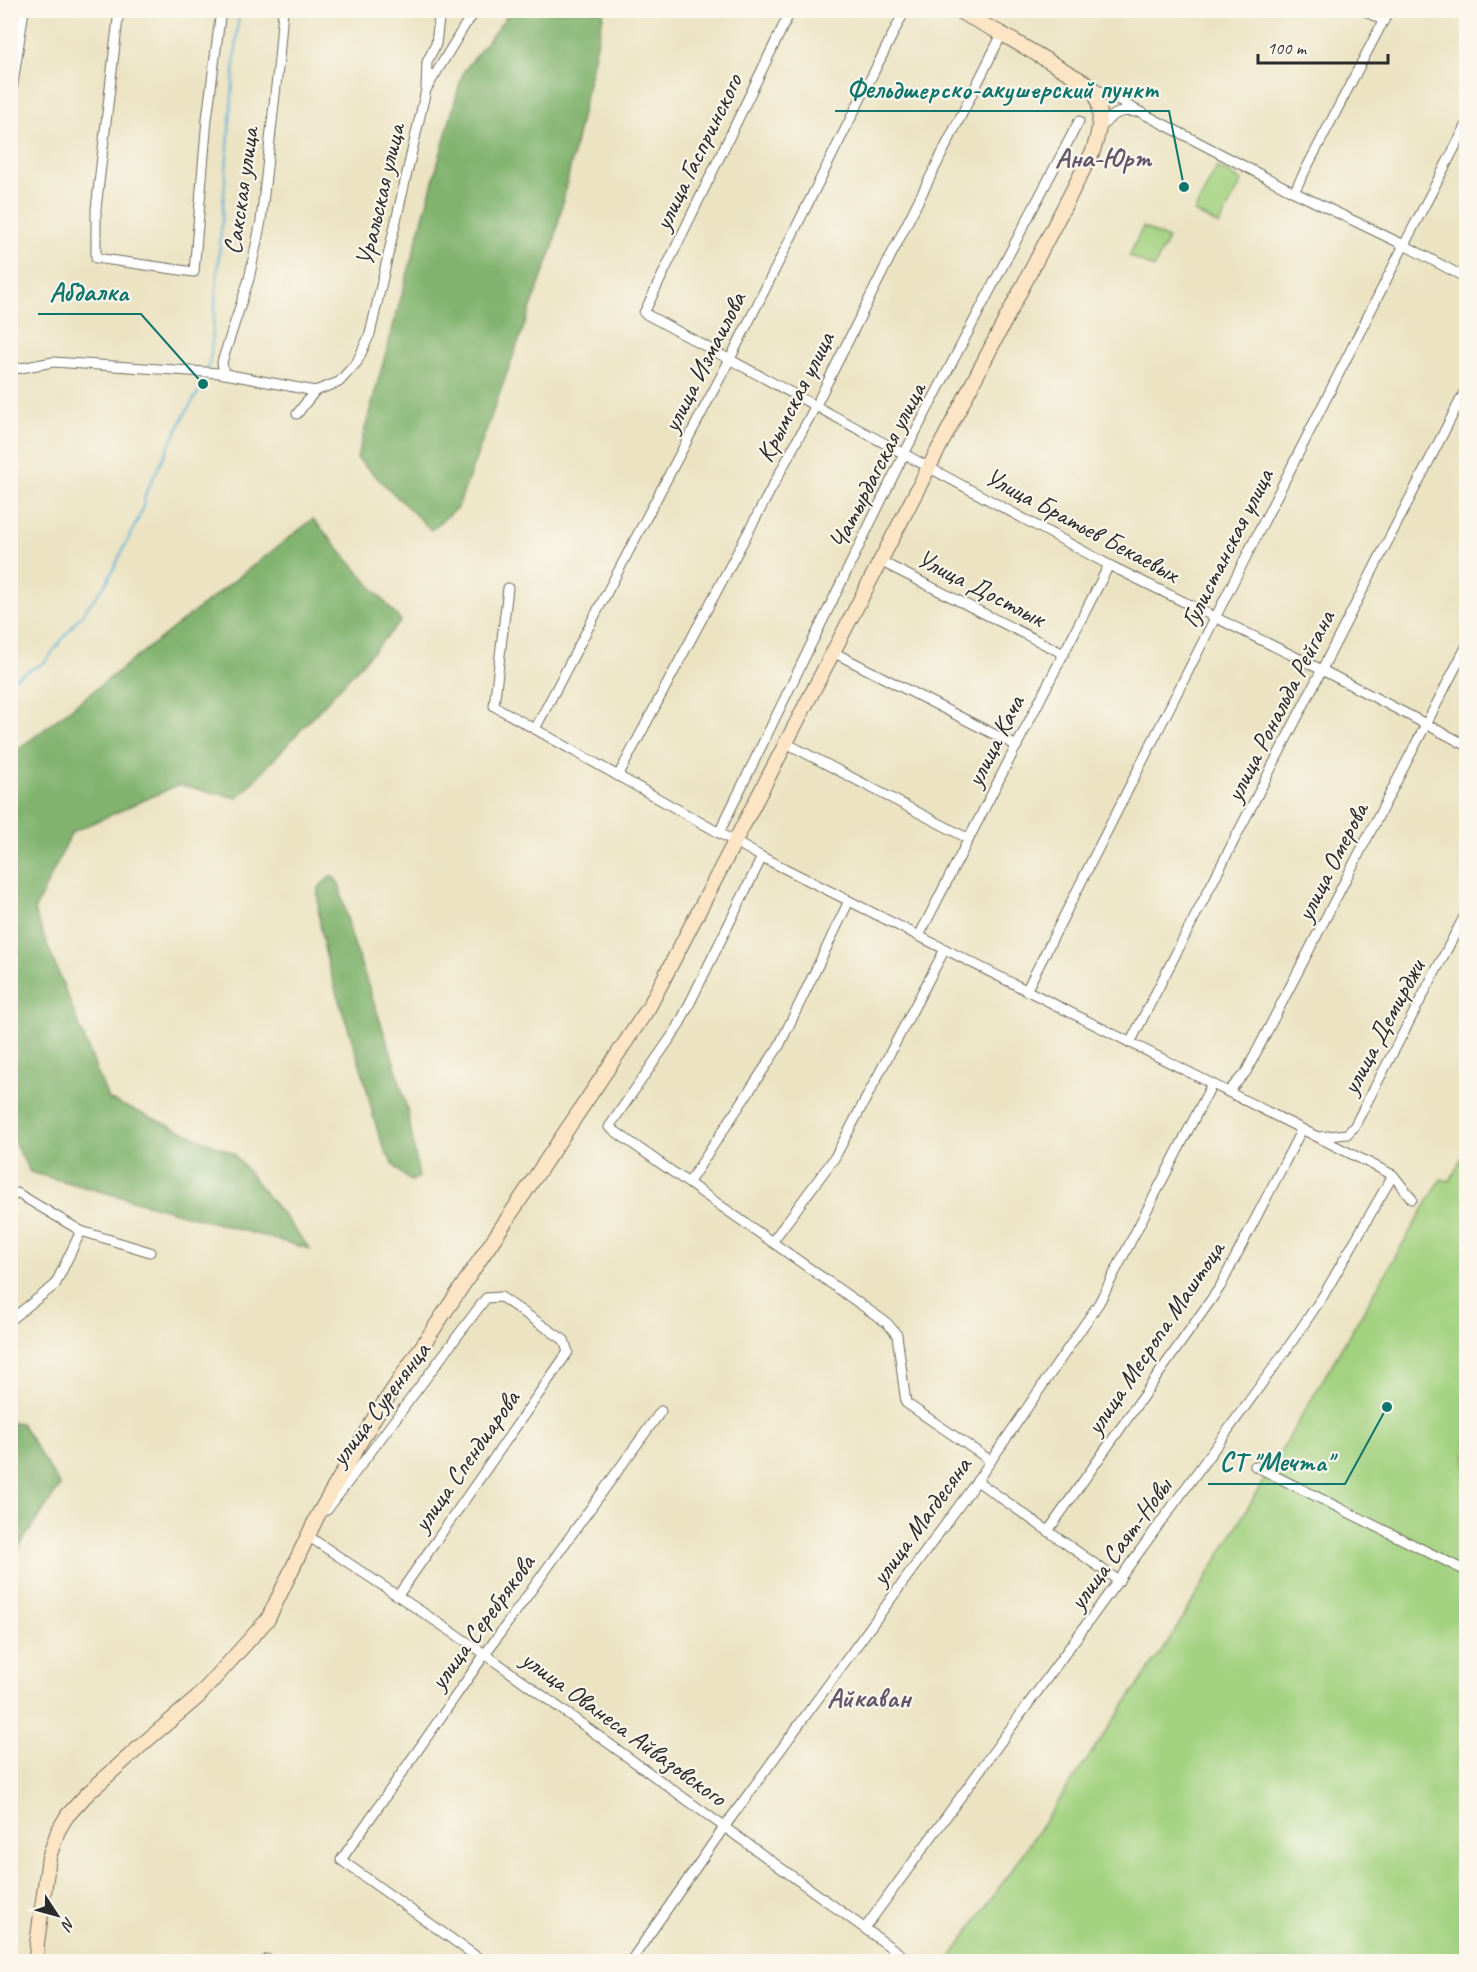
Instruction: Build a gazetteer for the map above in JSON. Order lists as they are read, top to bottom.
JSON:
{
  "streets": {
    "street": [
      "улица Гаспринского",
      "Сакская улица",
      "Уральская улица",
      "улица Измаилова",
      "Крымская улица",
      "Чатырдагская улица",
      "Улица Братьев Бекаевых",
      "Гулистанская улица",
      "Улица Достлык",
      "улица Рональда Рейгана",
      "улица Кача",
      "улица Омерова",
      "улица Демирджи",
      "улица Месропа Маштоца",
      "улица Суренянца",
      "улица Спендиарова",
      "улица Магдесяна",
      "улица Саят-Новы",
      "улица Серебрякова",
      "улица Ованеса Айвазовского"
    ]
  },
  "crossings": [
    ["улица Гаспринского", "Улица Братьев Бекаевых"],
    ["улица Измаилова", "Улица Братьев Бекаевых"],
    ["Крымская улица", "Улица Братьев Бекаевых"],
    ["Чатырдагская улица", "Улица Братьев Бекаевых"],
    ["Улица Братьев Бекаевых", "Гулистанская улица"],
    ["Улица Братьев Бекаевых", "улица Рональда Рейгана"],
    ["Улица Братьев Бекаевых", "улица Кача"],
    ["Улица Братьев Бекаевых", "улица Омерова"],
    ["Улица Достлык", "улица Кача"],
    ["улица Суренянца", "улица Спендиарова"],
    ["улица Суренянца", "улица Ованеса Айвазовского"],
    ["улица Спендиарова", "улица Ованеса Айвазовского"],
    ["улица Магдесяна", "улица Ованеса Айвазовского"],
    ["улица Саят-Новы", "улица Ованеса Айвазовского"],
    ["улица Серебрякова", "улица Ованеса Айвазовского"]
  ],
  "districts": ["Ана-Юрт", "Айкаван"],
  "places": ["Фельдшерско-акушерский пункт", "Абдалка", "СТ \"Мечта\""],
  "scale_bar": "100 m",
  "north": "bottom right"
}
